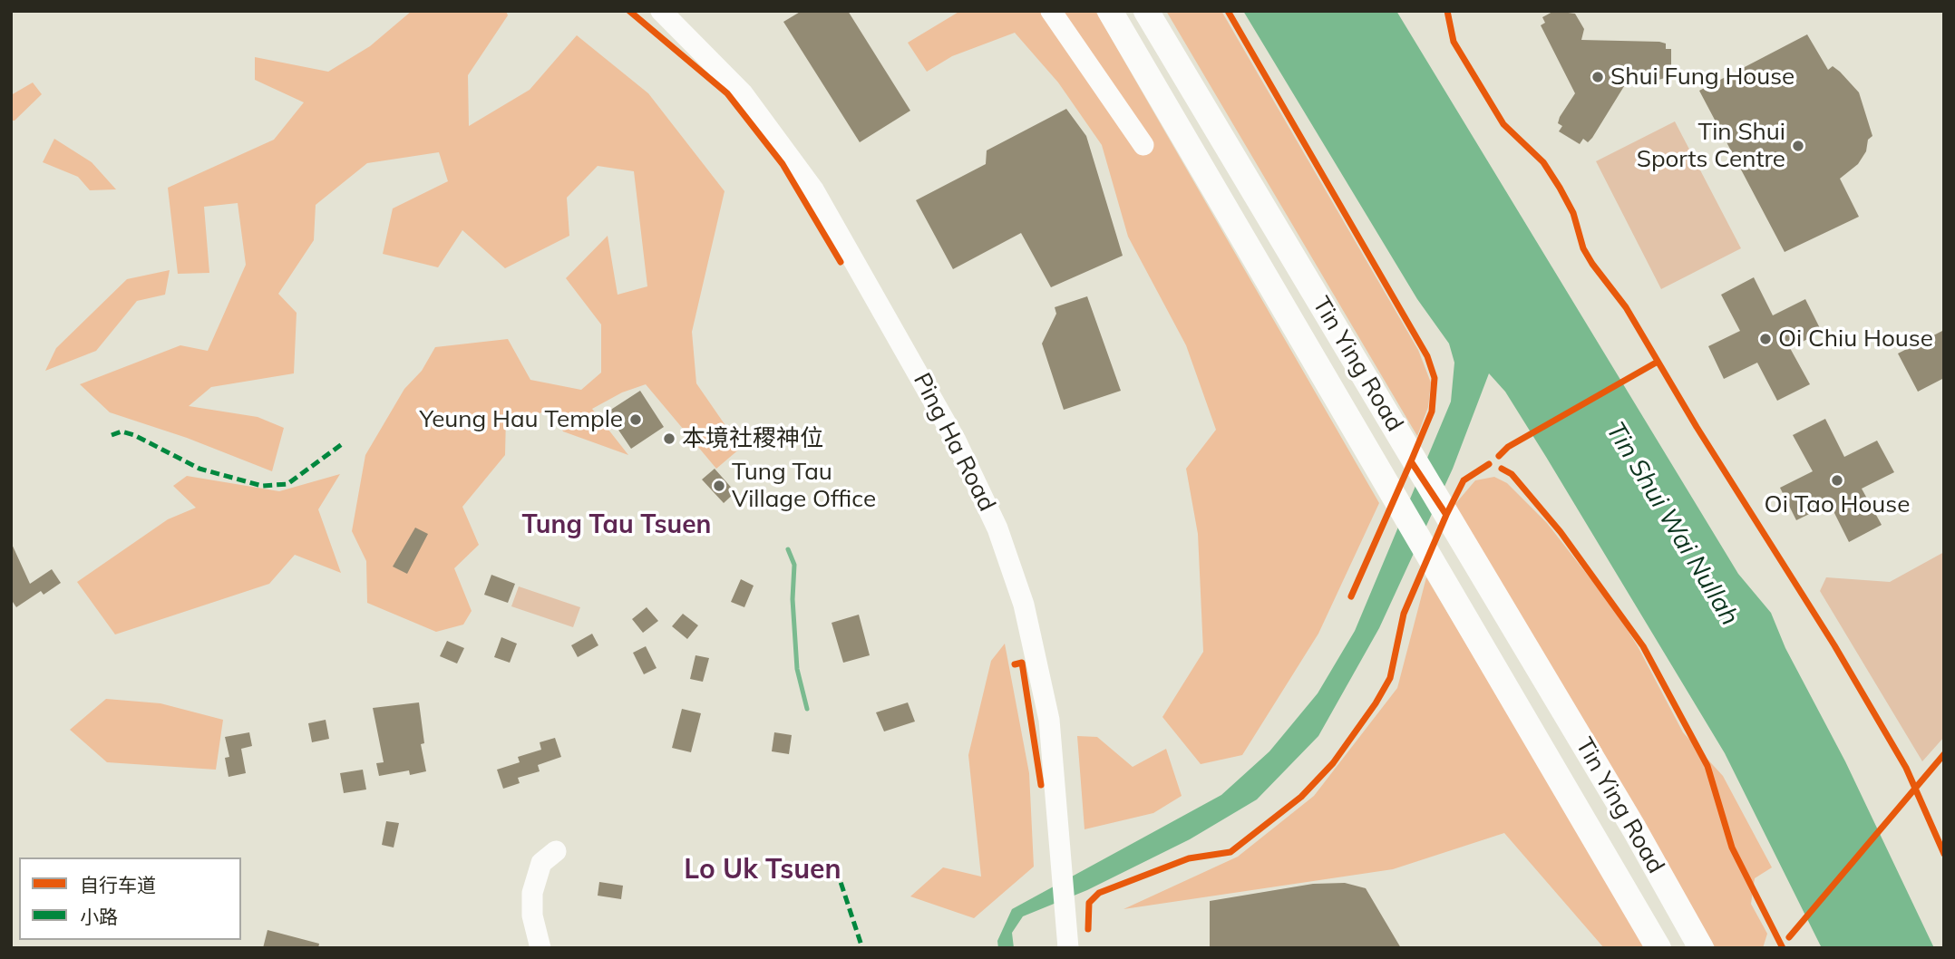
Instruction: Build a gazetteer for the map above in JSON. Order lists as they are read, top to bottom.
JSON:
{
  "streets": {
    "main road": ["Tin Ying Road"],
    "street": ["Ping Ha Road"]
  },
  "districts": ["Tung Tau Tsuen", "Lo Uk Tsuen"],
  "water": ["Tin Shui Wai Nullah"],
  "places": [
    "Shui Fung House",
    "Tin Shui Sports Centre",
    "Oi Chiu House",
    "Yeung Hau Temple",
    "本境社稷神位",
    "Oi Tao House",
    "Tung Tau Village Office"
  ],
  "legend": ["自行车道", "小路"]
}
